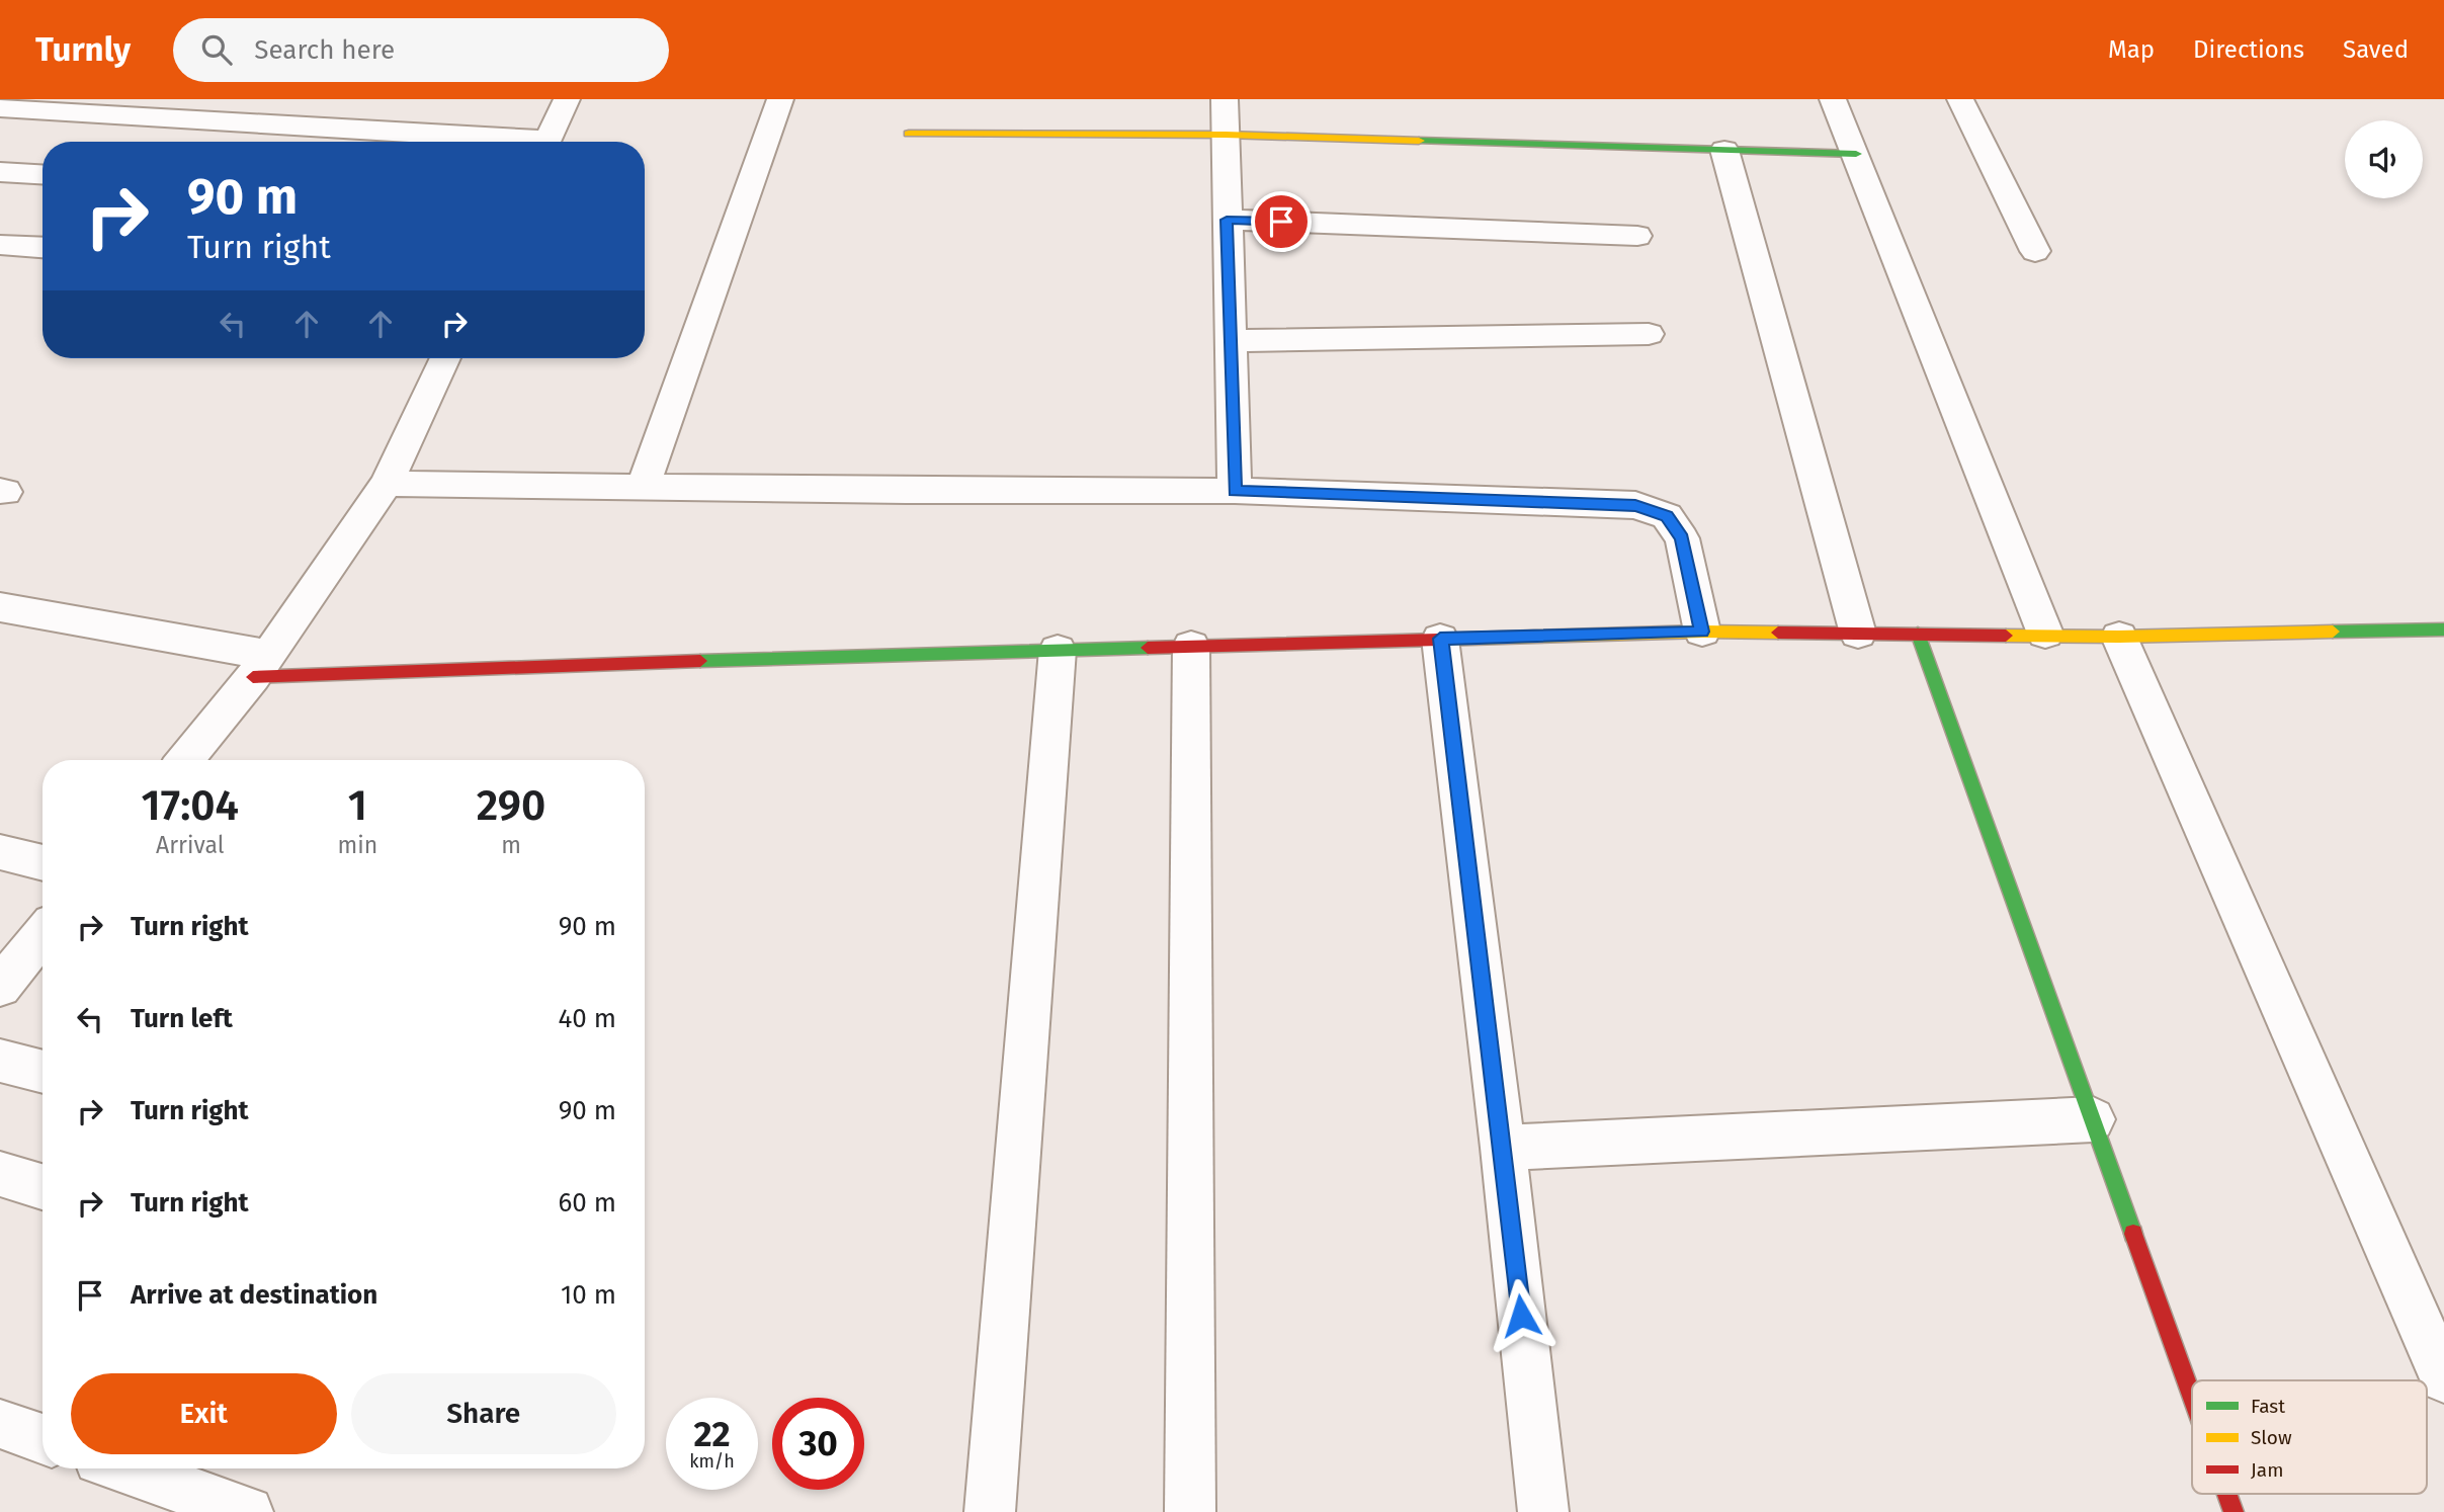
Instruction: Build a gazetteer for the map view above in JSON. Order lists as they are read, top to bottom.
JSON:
{
  "legend": ["Fast", "Slow", "Jam"],
  "page": {
    "header": "Turnly",
    "search": "Search here",
    "nav": ["Map", "Directions", "Saved"],
    "turn": ["90 m", "Turn right"],
    "eta": [
      "17:04",
      "Arrival",
      "1",
      "min",
      "290",
      "m"
    ],
    "list": [
      {
        "name": "Turn right",
        "value": "90 m"
      },
      {
        "name": "Turn left",
        "value": "40 m"
      },
      {
        "name": "Turn right",
        "value": "90 m"
      },
      {
        "name": "Turn right",
        "value": "60 m"
      },
      {
        "name": "Arrive at destination",
        "value": "10 m"
      }
    ],
    "buttons": ["Exit", "Share"],
    "speed": "22 km/h",
    "limit": "30"
  }
}
